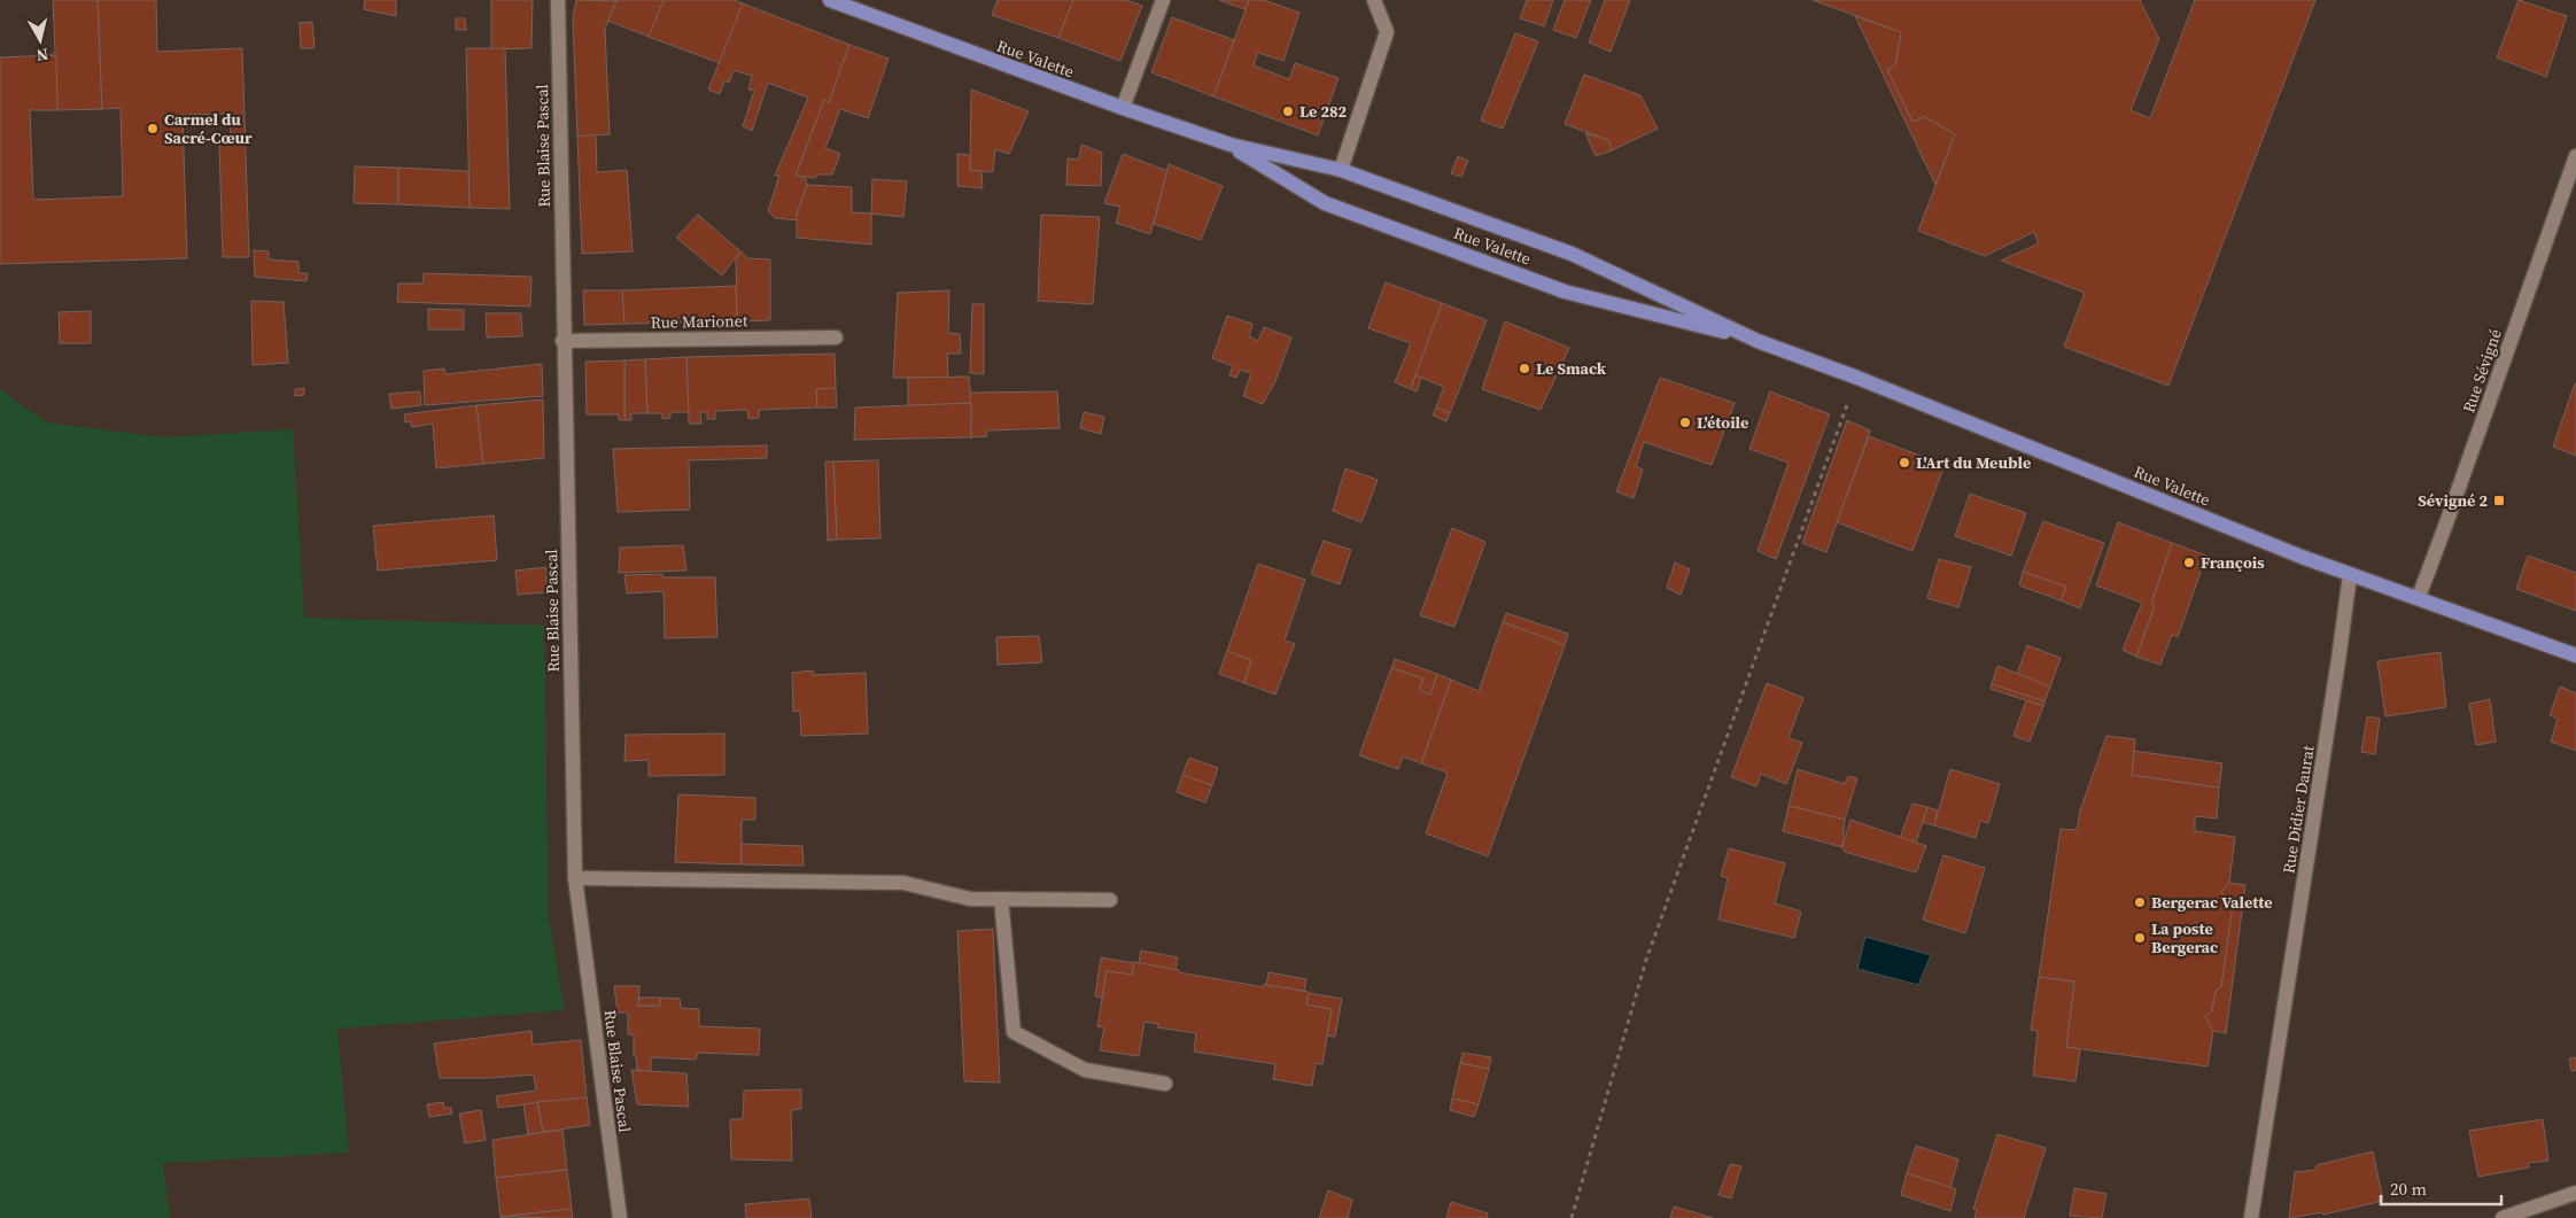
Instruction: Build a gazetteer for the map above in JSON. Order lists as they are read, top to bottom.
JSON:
{
  "streets": {
    "main road": ["Rue Valette"],
    "street": [
      "Rue Blaise Pascal",
      "Rue Marionet",
      "Rue Sévigné",
      "Rue Didier Daurat"
    ]
  },
  "crossings": [
    ["Rue Valette", "Rue Sévigné"],
    ["Rue Valette", "Rue Didier Daurat"],
    ["Rue Blaise Pascal", "Rue Marionet"]
  ],
  "places": {
    "other": [
      "Le 282",
      "Carmel du Sacré-Cœur",
      "Le Smack",
      "L'étoile",
      "L'Art du Meuble",
      "François",
      "Bergerac Valette",
      "La poste Bergerac"
    ],
    "transit": ["Sévigné 2"]
  },
  "scale_bar": "20 m",
  "north": "bottom"
}
